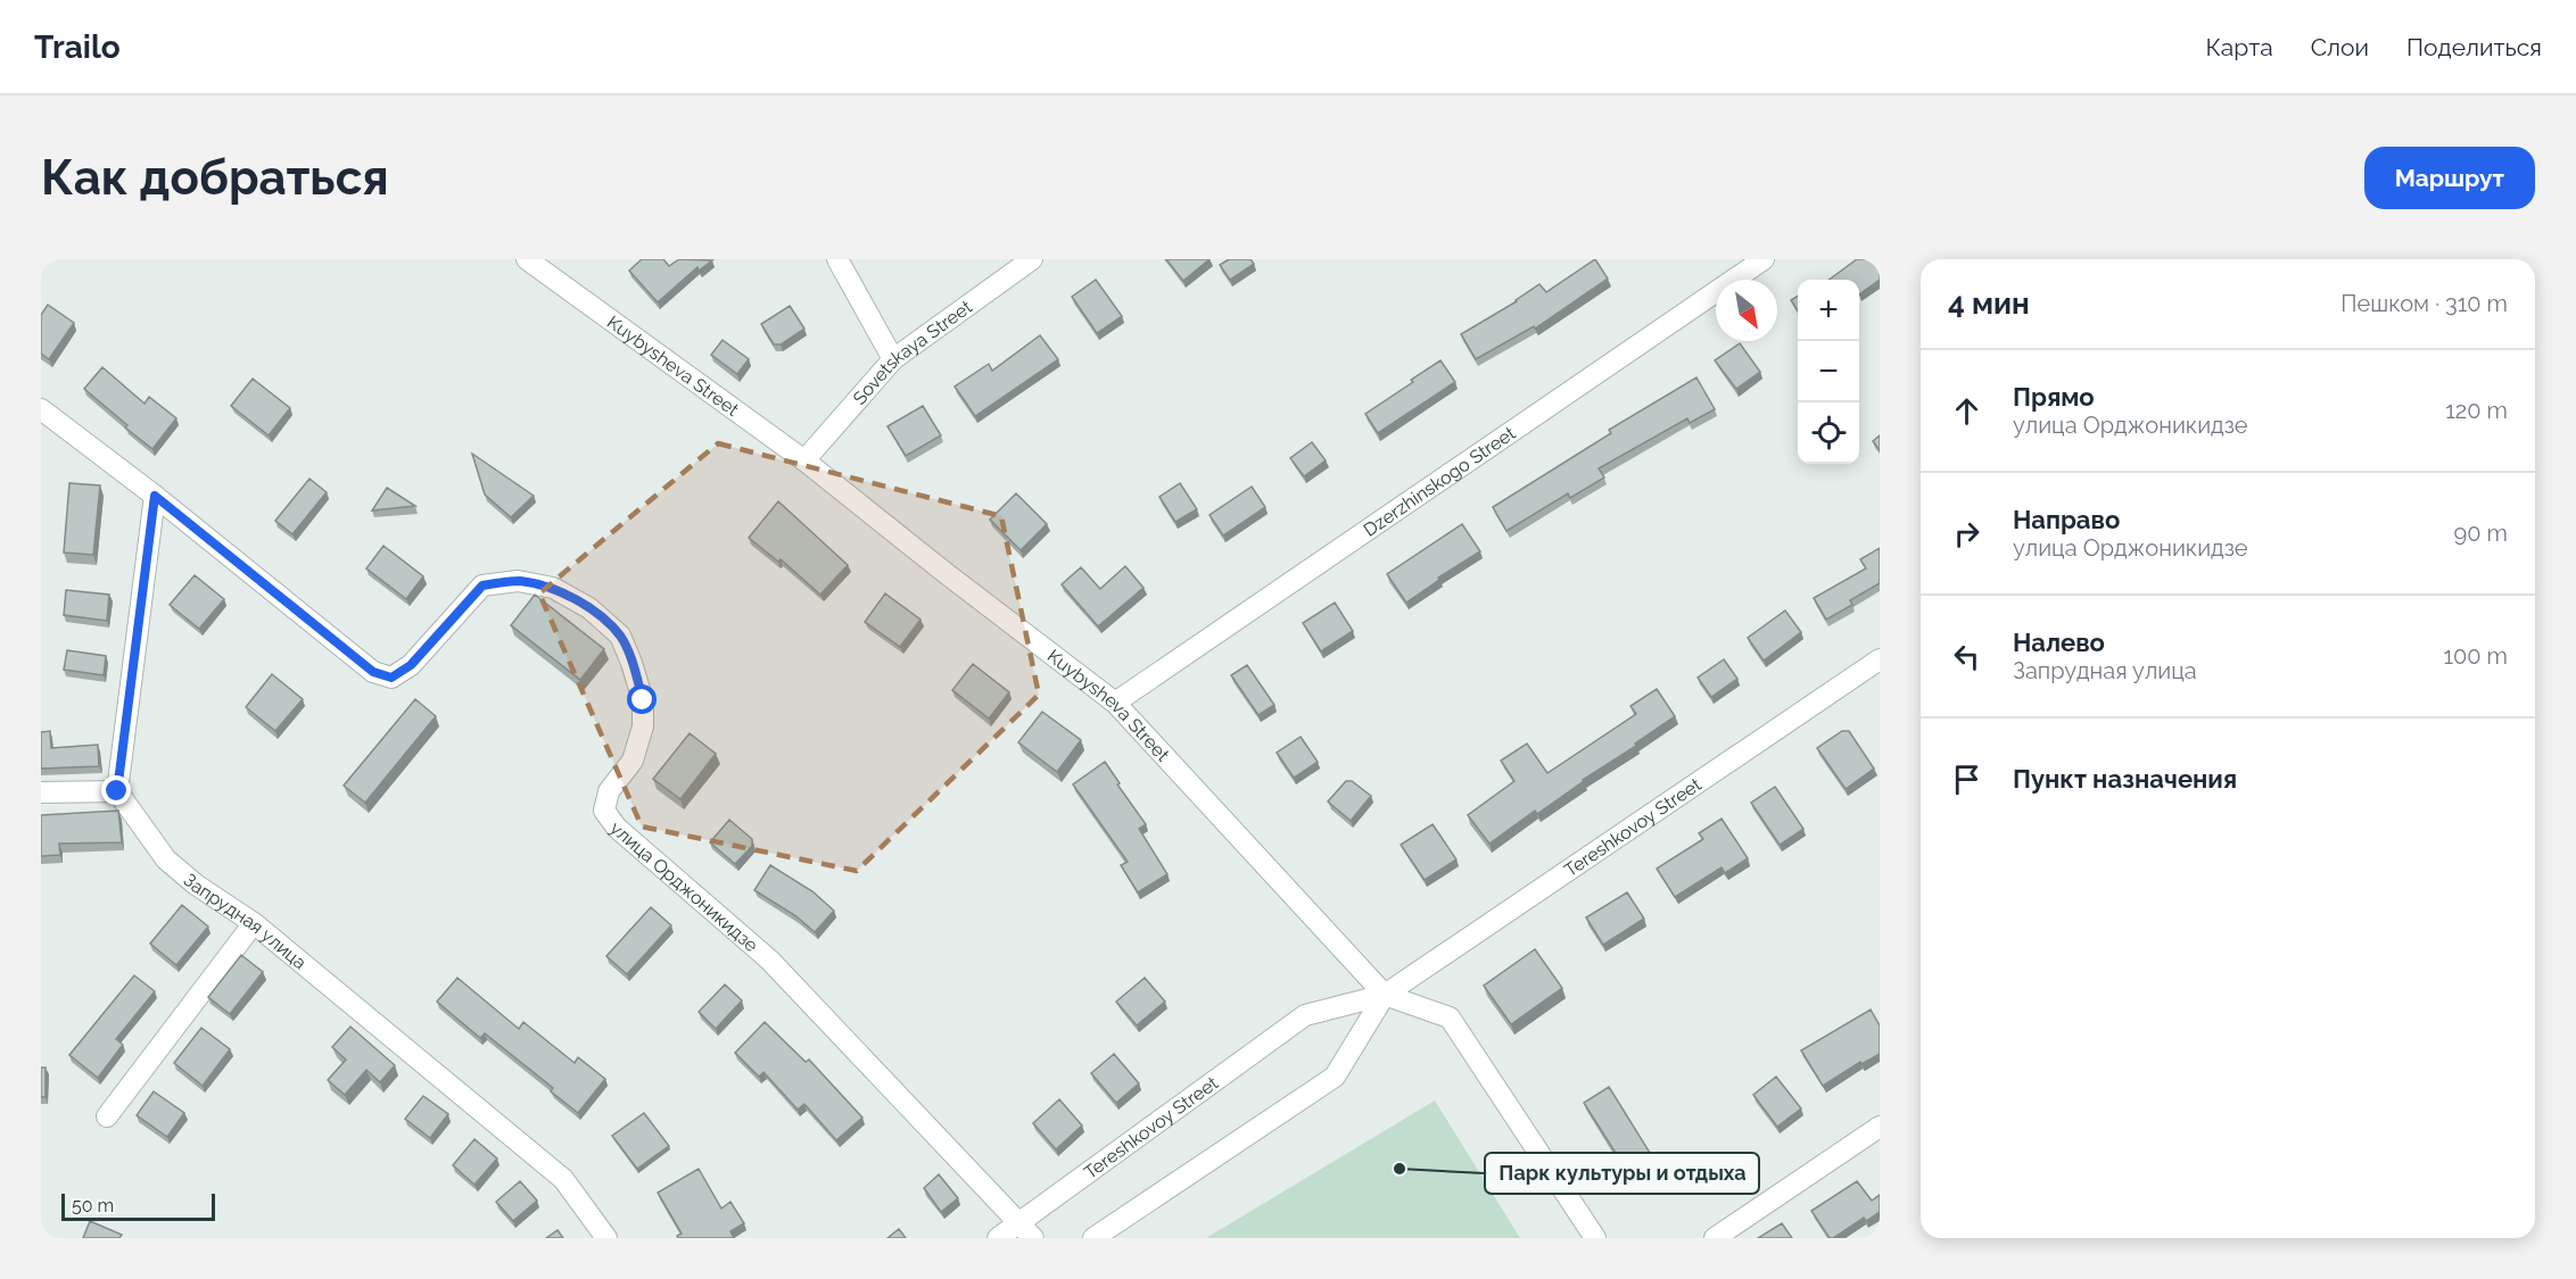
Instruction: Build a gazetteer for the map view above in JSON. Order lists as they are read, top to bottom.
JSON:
{
  "streets": {
    "street": [
      "Sovetskaya Street",
      "Kuybysheva Street",
      "Dzerzhinskogo Street",
      "Tereshkovoy Street",
      "улица Орджоникидзе",
      "Запрудная улица"
    ]
  },
  "crossings": [
    ["Sovetskaya Street", "Kuybysheva Street"],
    ["Kuybysheva Street", "Dzerzhinskogo Street"],
    ["Kuybysheva Street", "Tereshkovoy Street"],
    ["Tereshkovoy Street", "улица Орджоникидзе"]
  ],
  "places": ["Парк культуры и отдыха"],
  "scale_bar": "50 m",
  "north": "bottom right",
  "page": {
    "header": "Trailo",
    "nav": ["Карта", "Слои", "Поделиться"],
    "buttons": "Маршрут",
    "title": "Как добраться",
    "heading": ["4 мин", "Пешком · 310 m"],
    "map_buttons": ["+", "−"],
    "list": [
      ["Прямо", "улица Орджоникидзе", "120 m"],
      ["Направо", "улица Орджоникидзе", "90 m"],
      ["Налево", "Запрудная улица", "100 m"],
      "Пункт назначения"
    ],
    "scale": "50 m"
  }
}
